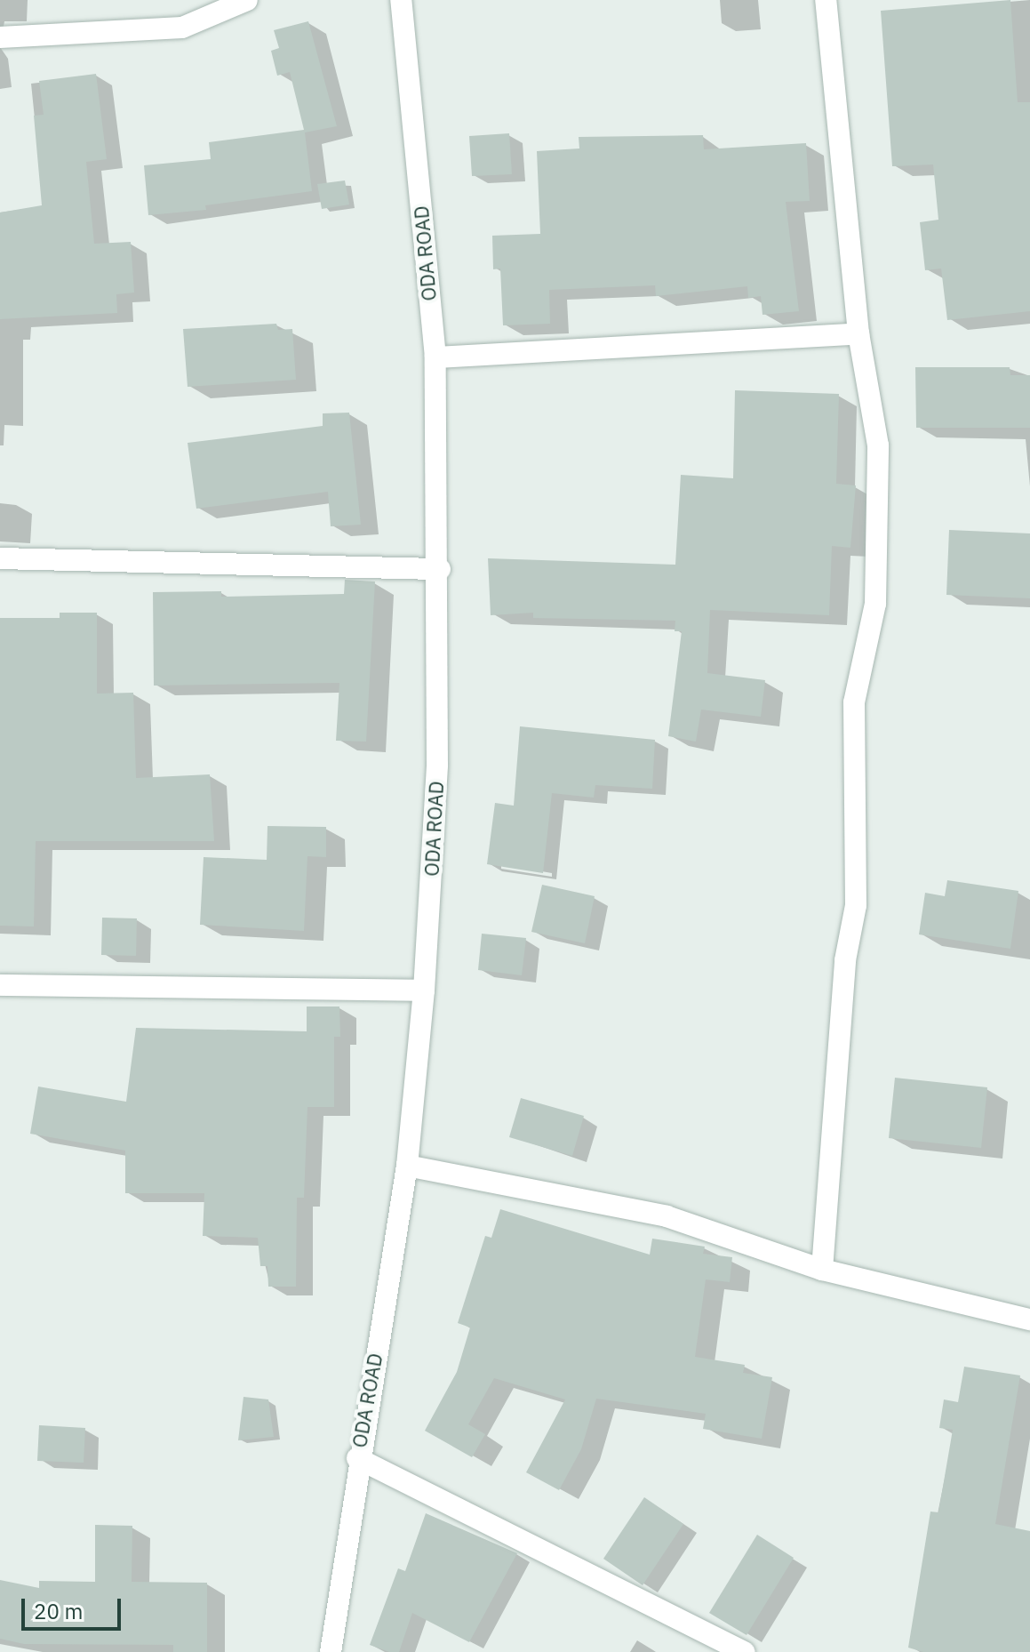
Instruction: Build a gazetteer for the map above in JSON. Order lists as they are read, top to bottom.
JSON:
{
  "streets": {
    "street": ["ODA ROAD"]
  },
  "scale_bar": "20 m"
}
